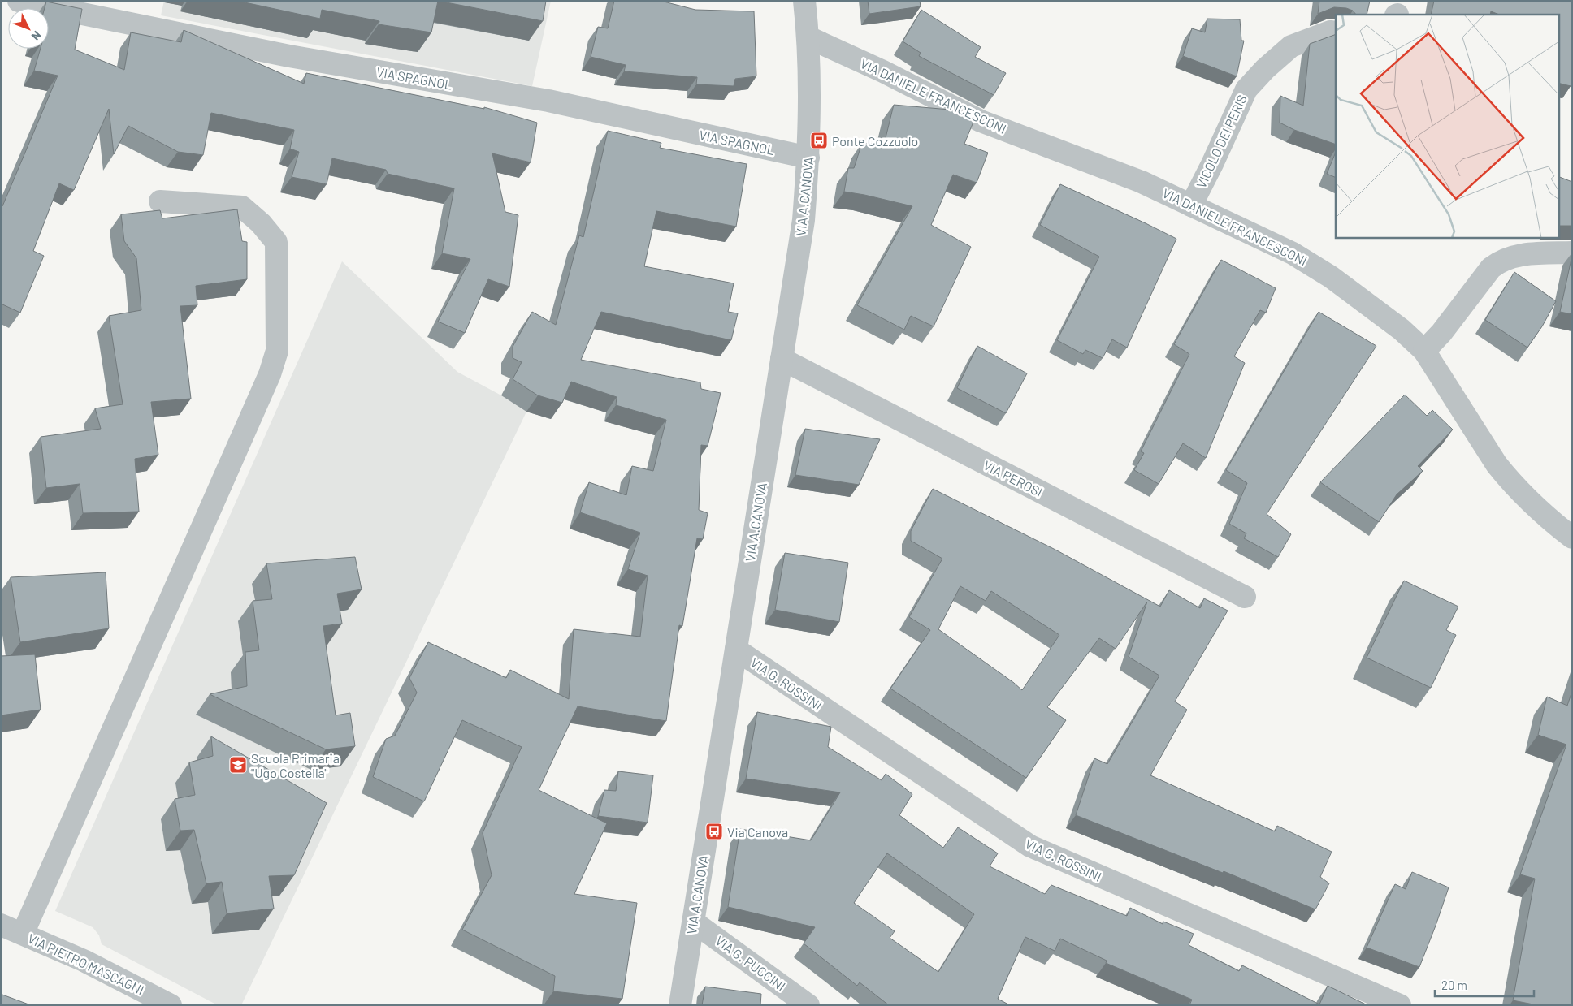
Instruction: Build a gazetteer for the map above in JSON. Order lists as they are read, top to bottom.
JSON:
{
  "streets": {
    "street": [
      "VIA SPAGNOL",
      "VIA DANIELE FRANCESCONI",
      "VICOLO DEI PERIS",
      "VIA A.CANOVA",
      "VIA PEROSI",
      "VIA G. ROSSINI",
      "VIA G. PUCCINI",
      "VIA PIETRO MASCAGNI"
    ]
  },
  "crossings": [
    ["VIA SPAGNOL", "VIA A.CANOVA"],
    ["VIA DANIELE FRANCESCONI", "VICOLO DEI PERIS"],
    ["VIA DANIELE FRANCESCONI", "VIA A.CANOVA"],
    ["VIA A.CANOVA", "VIA PEROSI"],
    ["VIA A.CANOVA", "VIA G. ROSSINI"],
    ["VIA A.CANOVA", "VIA G. PUCCINI"]
  ],
  "places": {
    "bus stop": ["Ponte Cozzuolo", "Via Canova"],
    "school or university": ["Scuola Primaria \"Ugo Costella\""]
  },
  "scale_bar": "20 m",
  "north": "bottom right"
}
